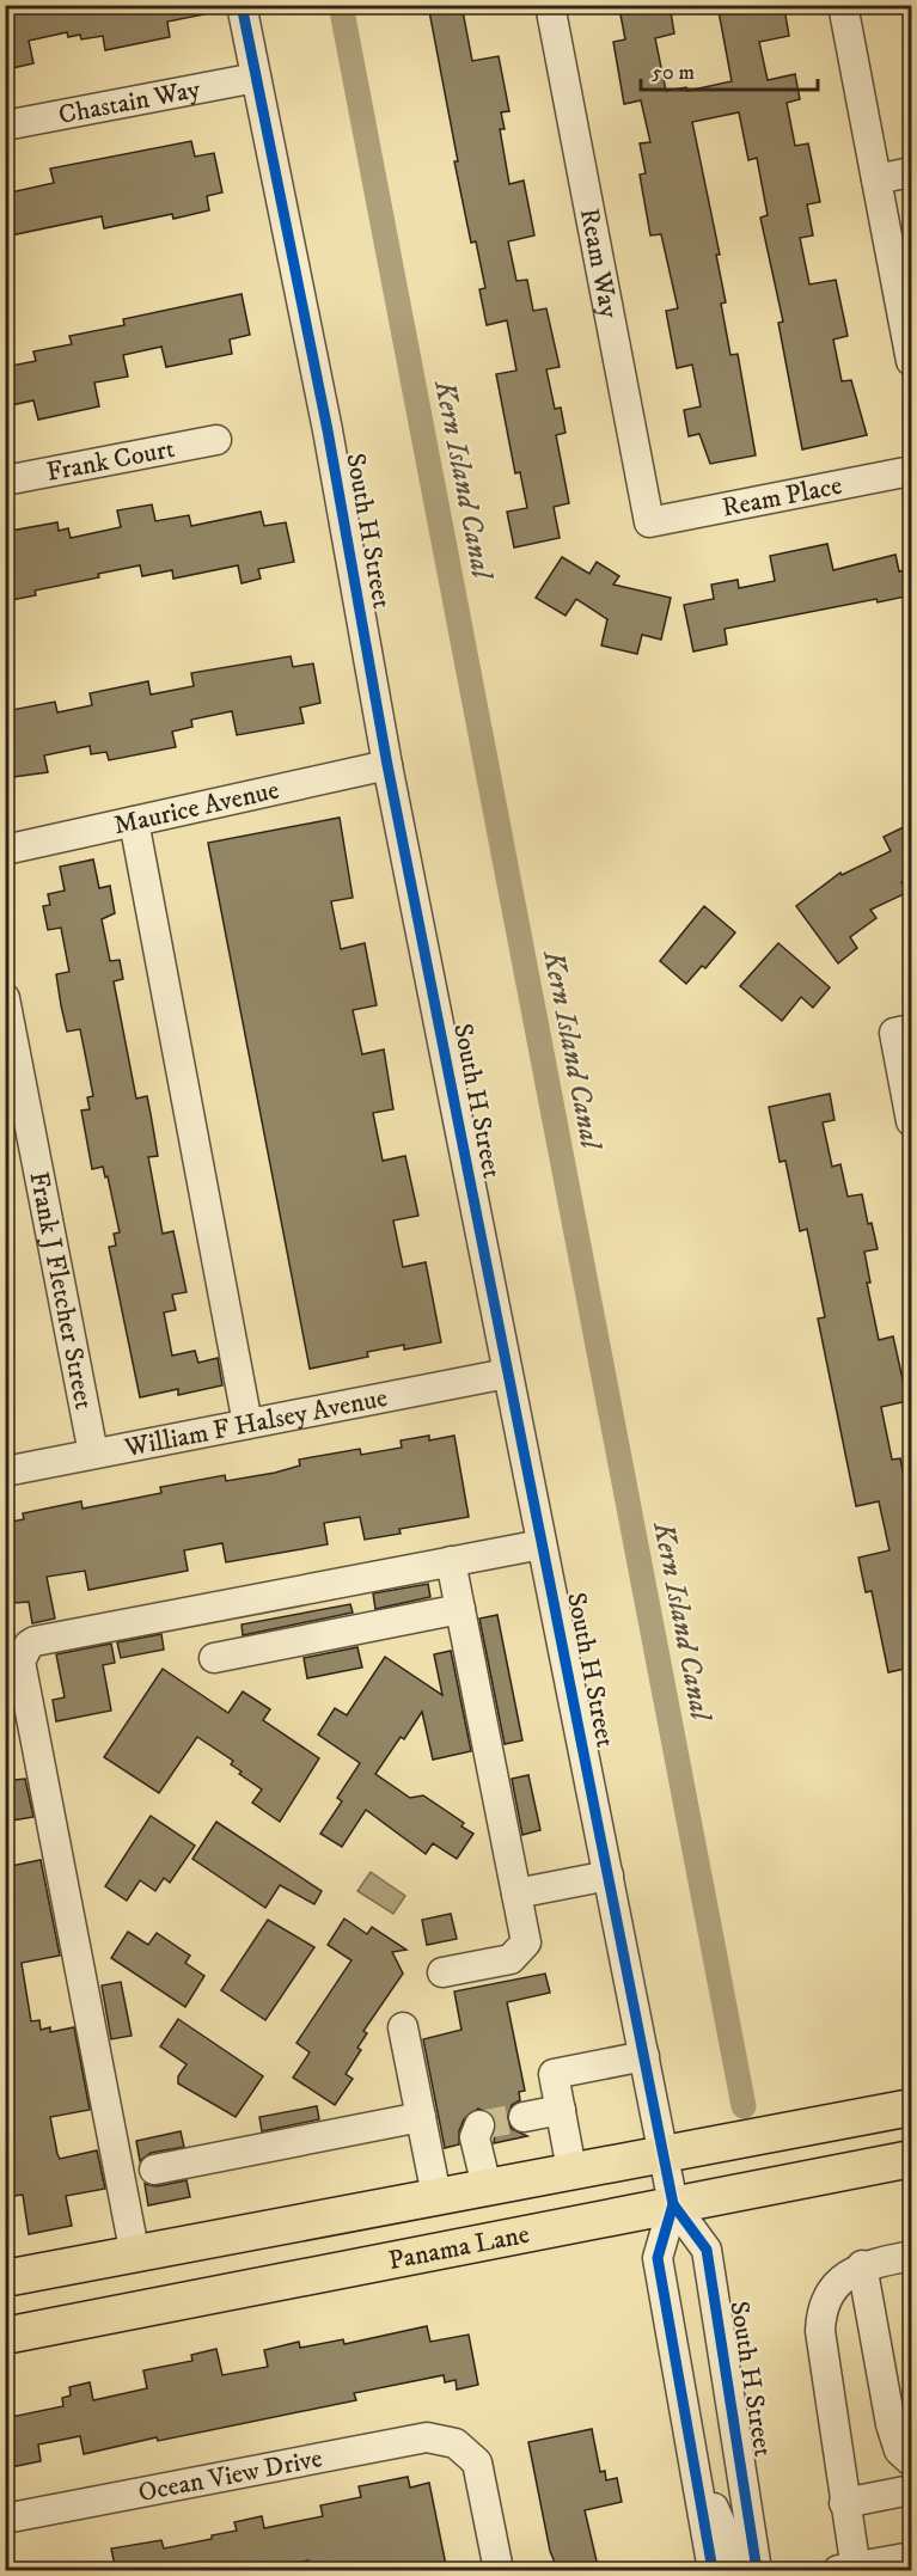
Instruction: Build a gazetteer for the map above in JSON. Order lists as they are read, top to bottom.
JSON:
{
  "streets": {
    "main road": ["Panama Lane"],
    "street": [
      "Chastain Way",
      "Ream Way",
      "Frank Court",
      "Ream Place",
      "South H Street",
      "Maurice Avenue",
      "Frank J Fletcher Street",
      "William F Halsey Avenue",
      "Ocean View Drive"
    ]
  },
  "crossings": [
    ["Chastain Way", "South H Street"],
    ["Ream Way", "Ream Place"],
    ["South H Street", "Maurice Avenue"],
    ["South H Street", "William F Halsey Avenue"],
    ["South H Street", "Panama Lane"],
    ["Frank J Fletcher Street", "William F Halsey Avenue"]
  ],
  "water": ["Kern Island Canal"],
  "scale_bar": "50 m"
}
